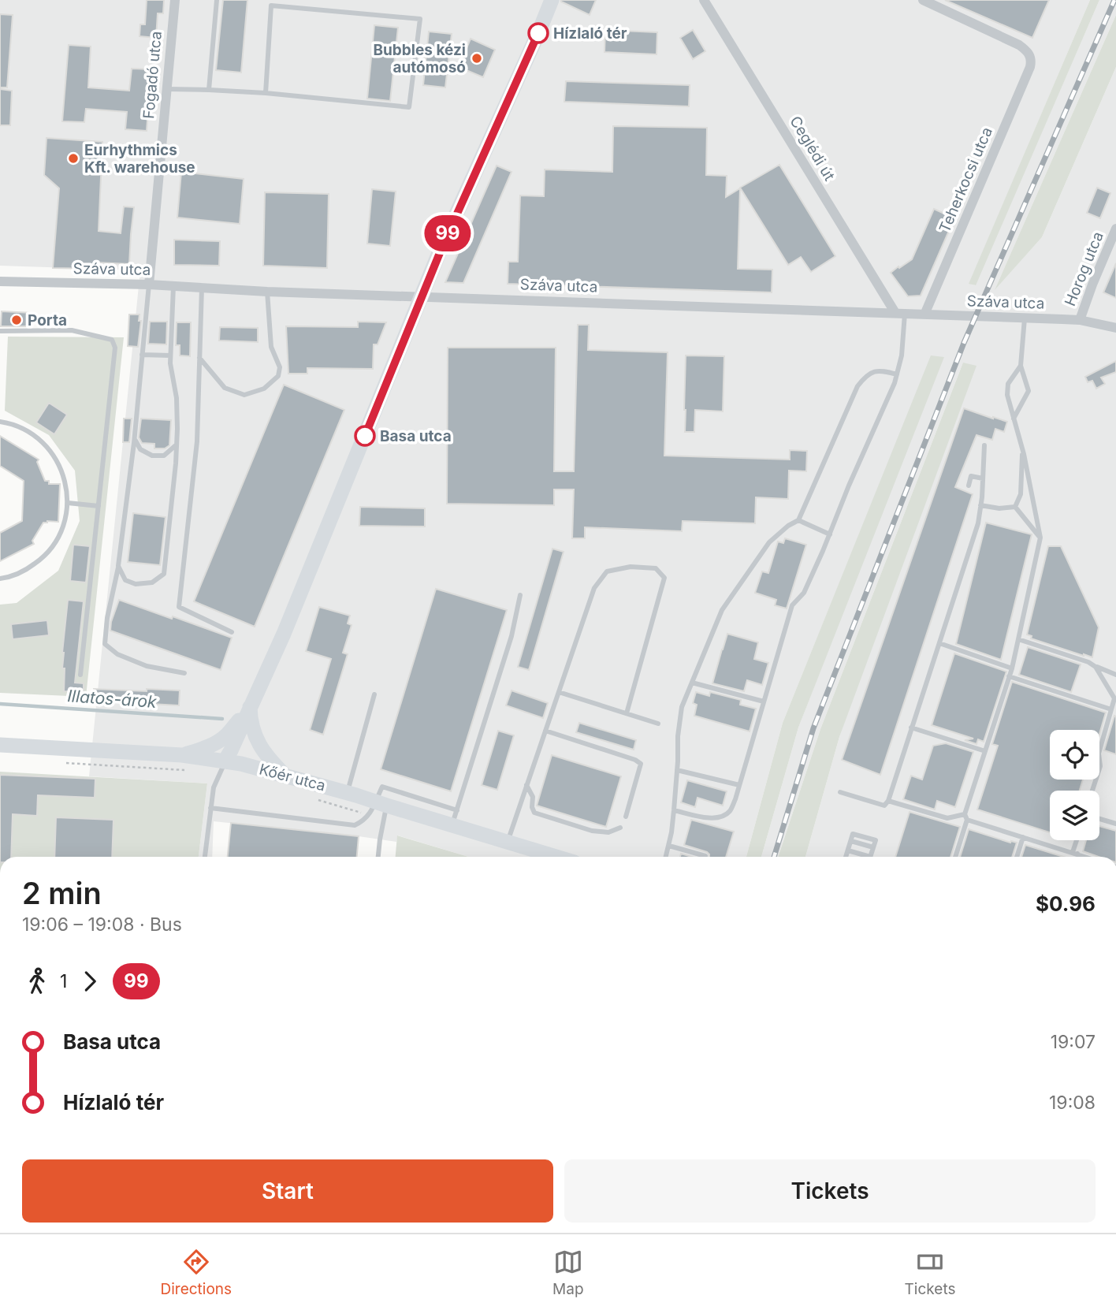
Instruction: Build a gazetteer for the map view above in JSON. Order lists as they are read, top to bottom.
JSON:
{
  "streets": {
    "street": [
      "Fogadó utca",
      "Ceglédi út",
      "Teherkocsi utca",
      "Száva utca",
      "Horog utca",
      "Kőér utca"
    ]
  },
  "crossings": [
    ["Fogadó utca", "Száva utca"],
    ["Ceglédi út", "Száva utca"],
    ["Teherkocsi utca", "Száva utca"],
    ["Száva utca", "Horog utca"]
  ],
  "water": ["Illatos-árok"],
  "places": [
    "Hízlaló tér",
    "Bubbles kézi autómosó",
    "Eurhythmics Kft. warehouse",
    "Porta",
    "Basa utca"
  ],
  "lines": ["bus line 99"],
  "page": {
    "on_map": "99",
    "heading": ["2 min", "19:06 – 19:08 · Bus", "$0.96"],
    "legs": ["1", "99"],
    "list": [
      {
        "name": "Basa utca",
        "value": "19:07"
      },
      {
        "name": "Hízlaló tér",
        "value": "19:08"
      }
    ],
    "buttons": ["Start", "Tickets"],
    "tabs": ["Directions", "Map", "Tickets"]
  }
}
